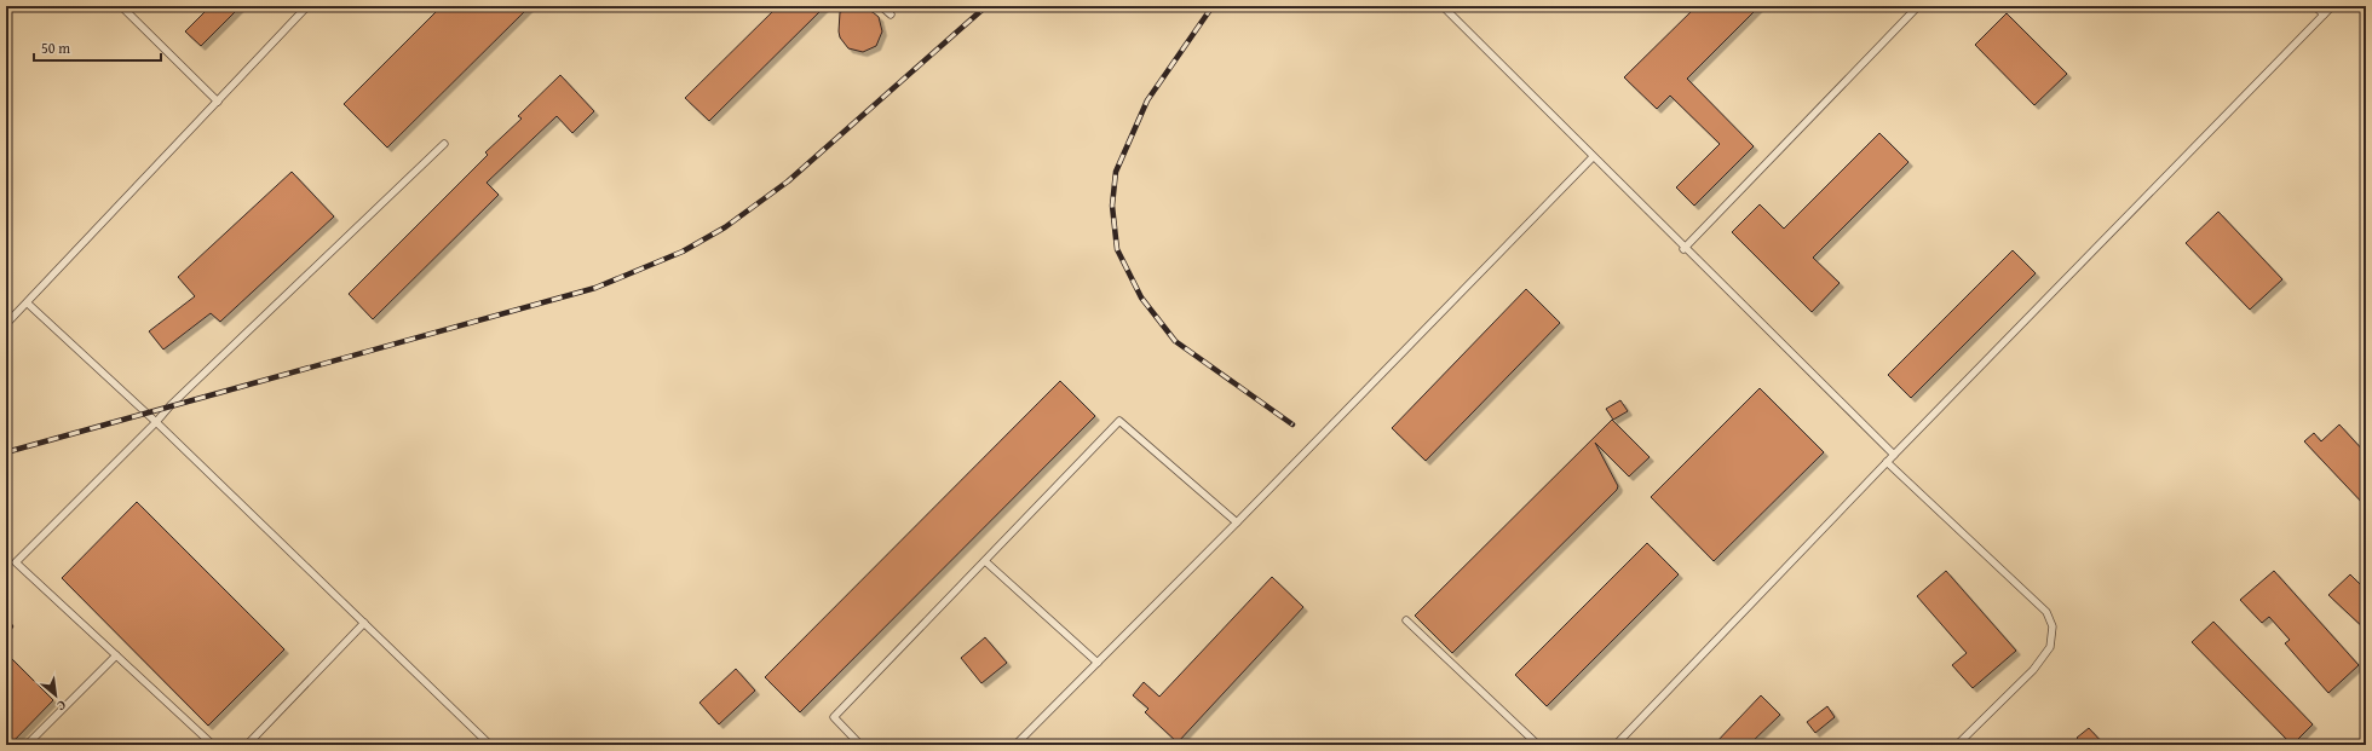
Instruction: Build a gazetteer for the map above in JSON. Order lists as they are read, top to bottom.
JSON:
{
  "scale_bar": "50 m",
  "north": "bottom right"
}
